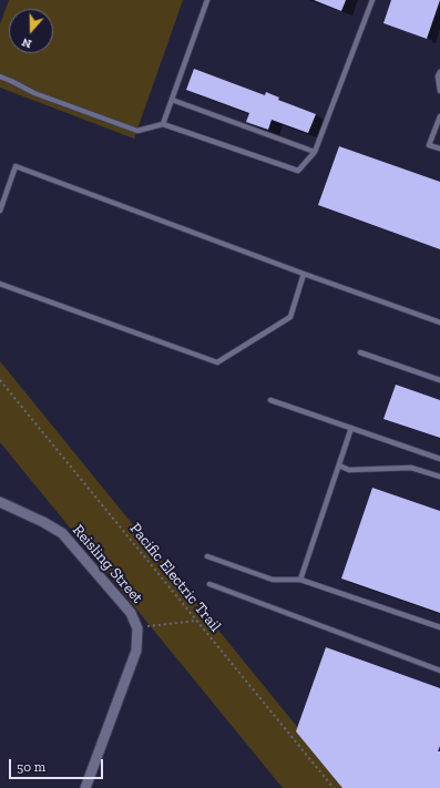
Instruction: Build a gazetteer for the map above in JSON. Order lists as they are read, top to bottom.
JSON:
{
  "streets": {
    "street": ["Reisling Street"],
    "path": ["Pacific Electric Trail"]
  },
  "scale_bar": "50 m",
  "north": "bottom"
}
